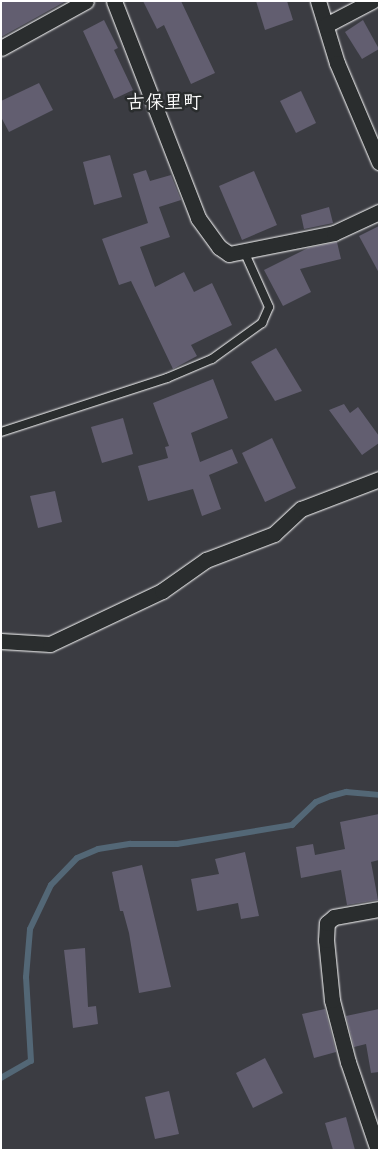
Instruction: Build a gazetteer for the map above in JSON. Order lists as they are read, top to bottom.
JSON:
{
  "districts": ["古保里町"]
}
